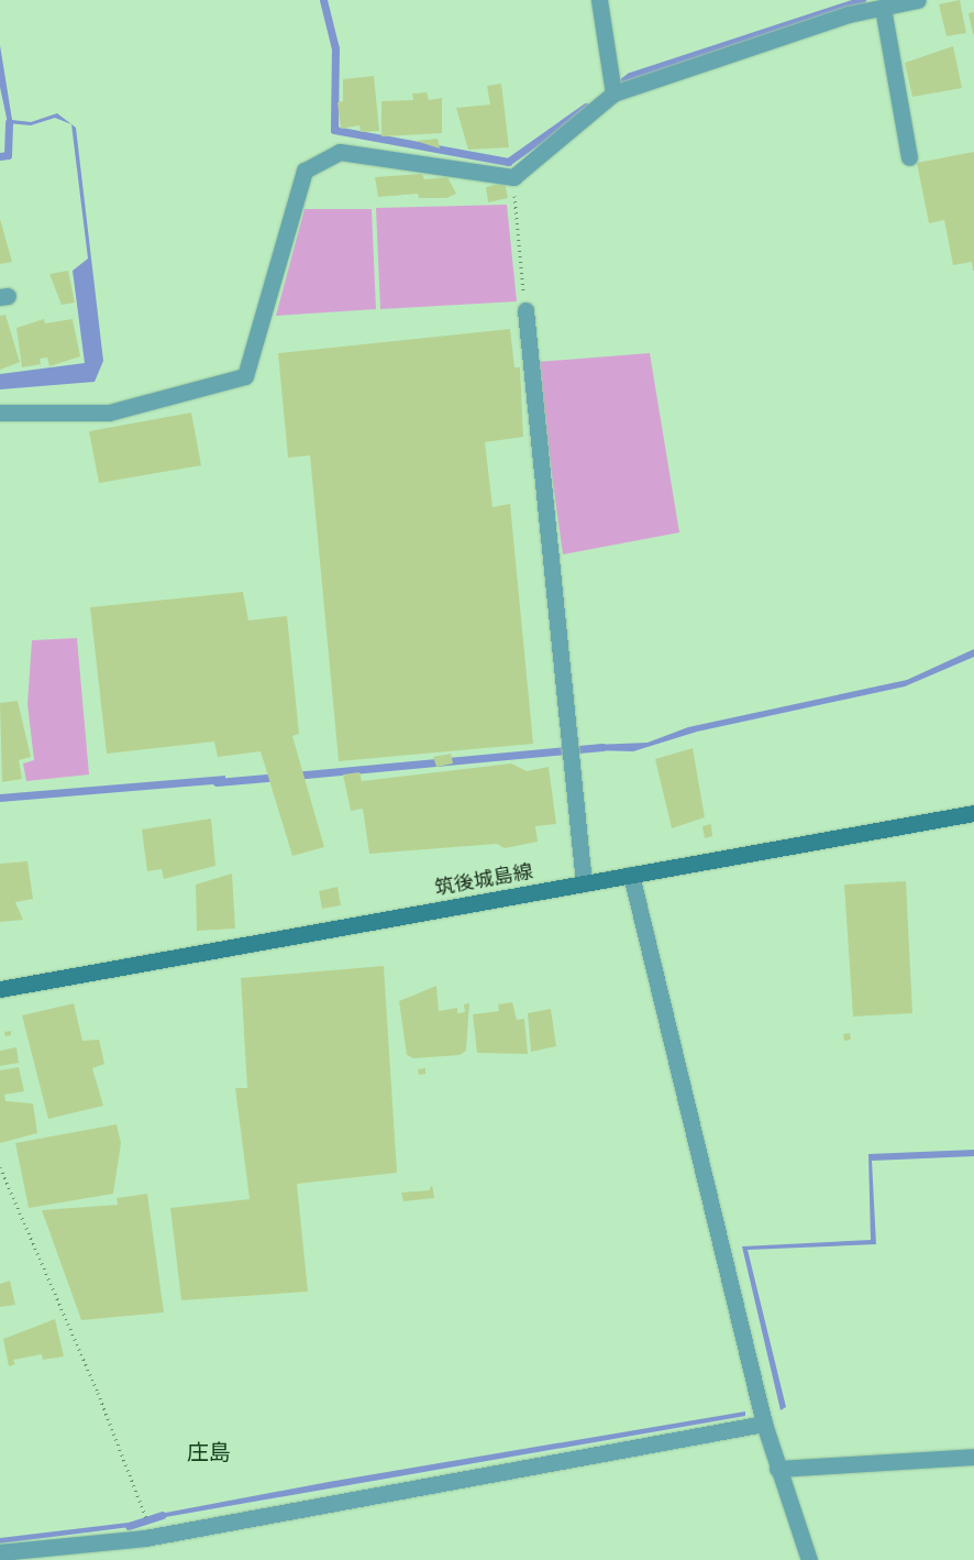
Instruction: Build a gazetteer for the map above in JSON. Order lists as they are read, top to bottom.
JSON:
{
  "streets": {
    "main road": ["筑後城島線"]
  },
  "districts": ["庄島"]
}
